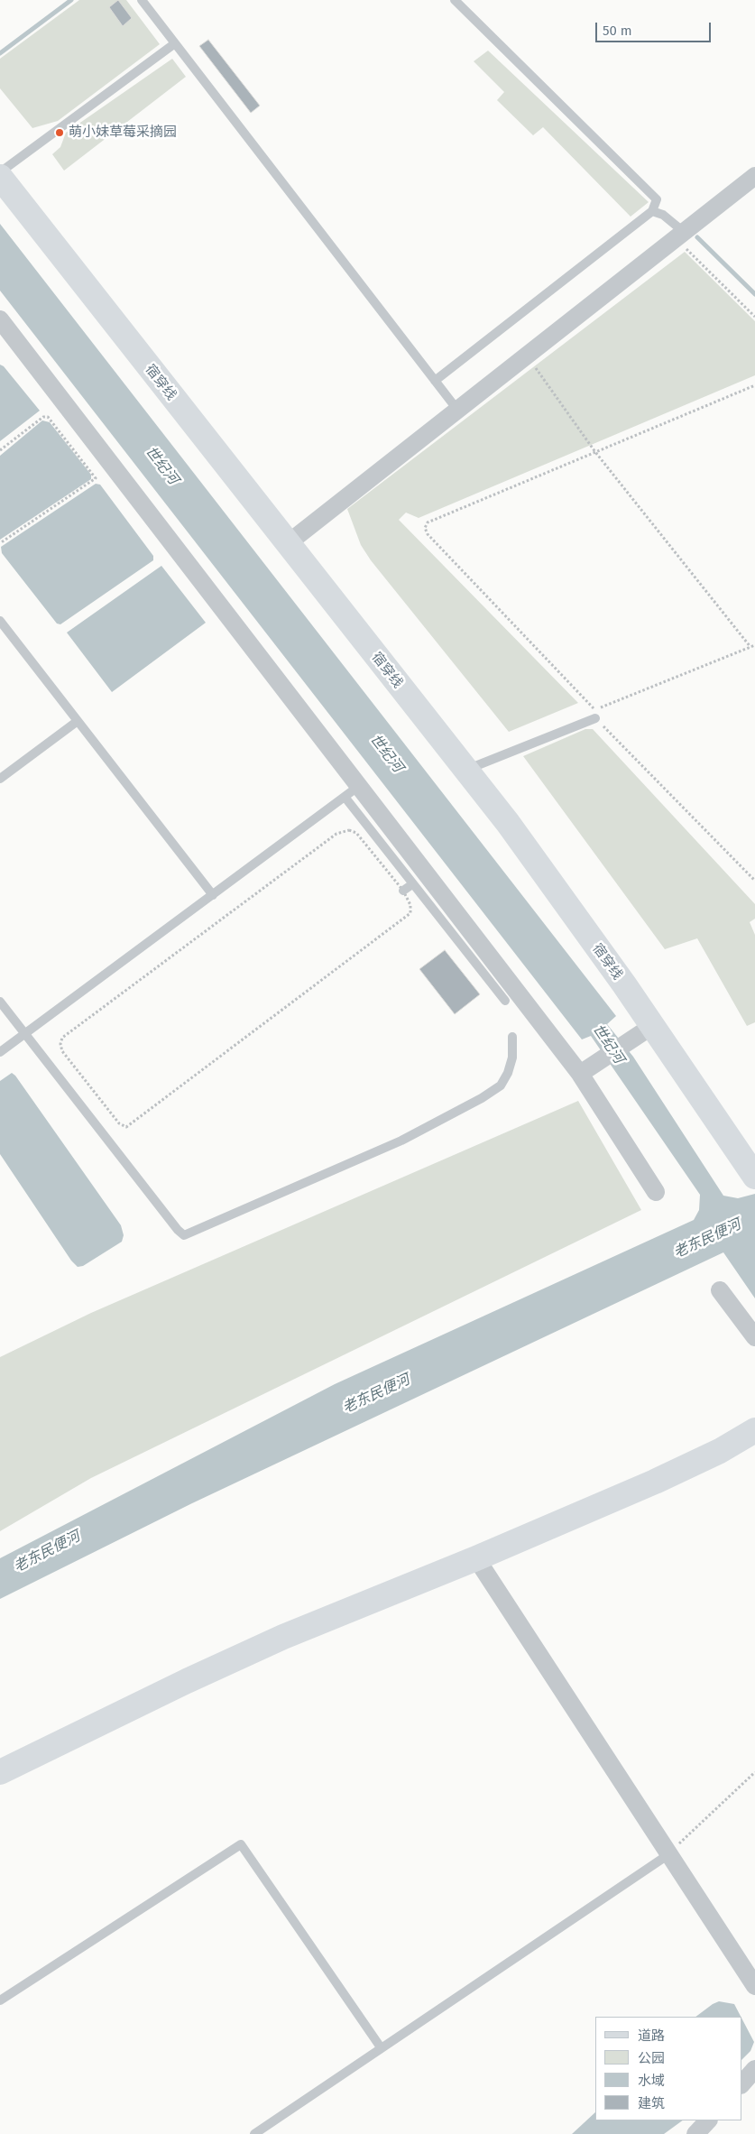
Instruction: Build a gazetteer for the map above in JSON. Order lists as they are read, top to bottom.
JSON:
{
  "streets": {
    "street": ["宿穿线"]
  },
  "water": ["世纪河", "老东民便河"],
  "places": ["萌小妹草莓采摘园"],
  "legend": [
    "道路",
    "公园",
    "水域",
    "建筑"
  ],
  "scale_bar": "50 m"
}
